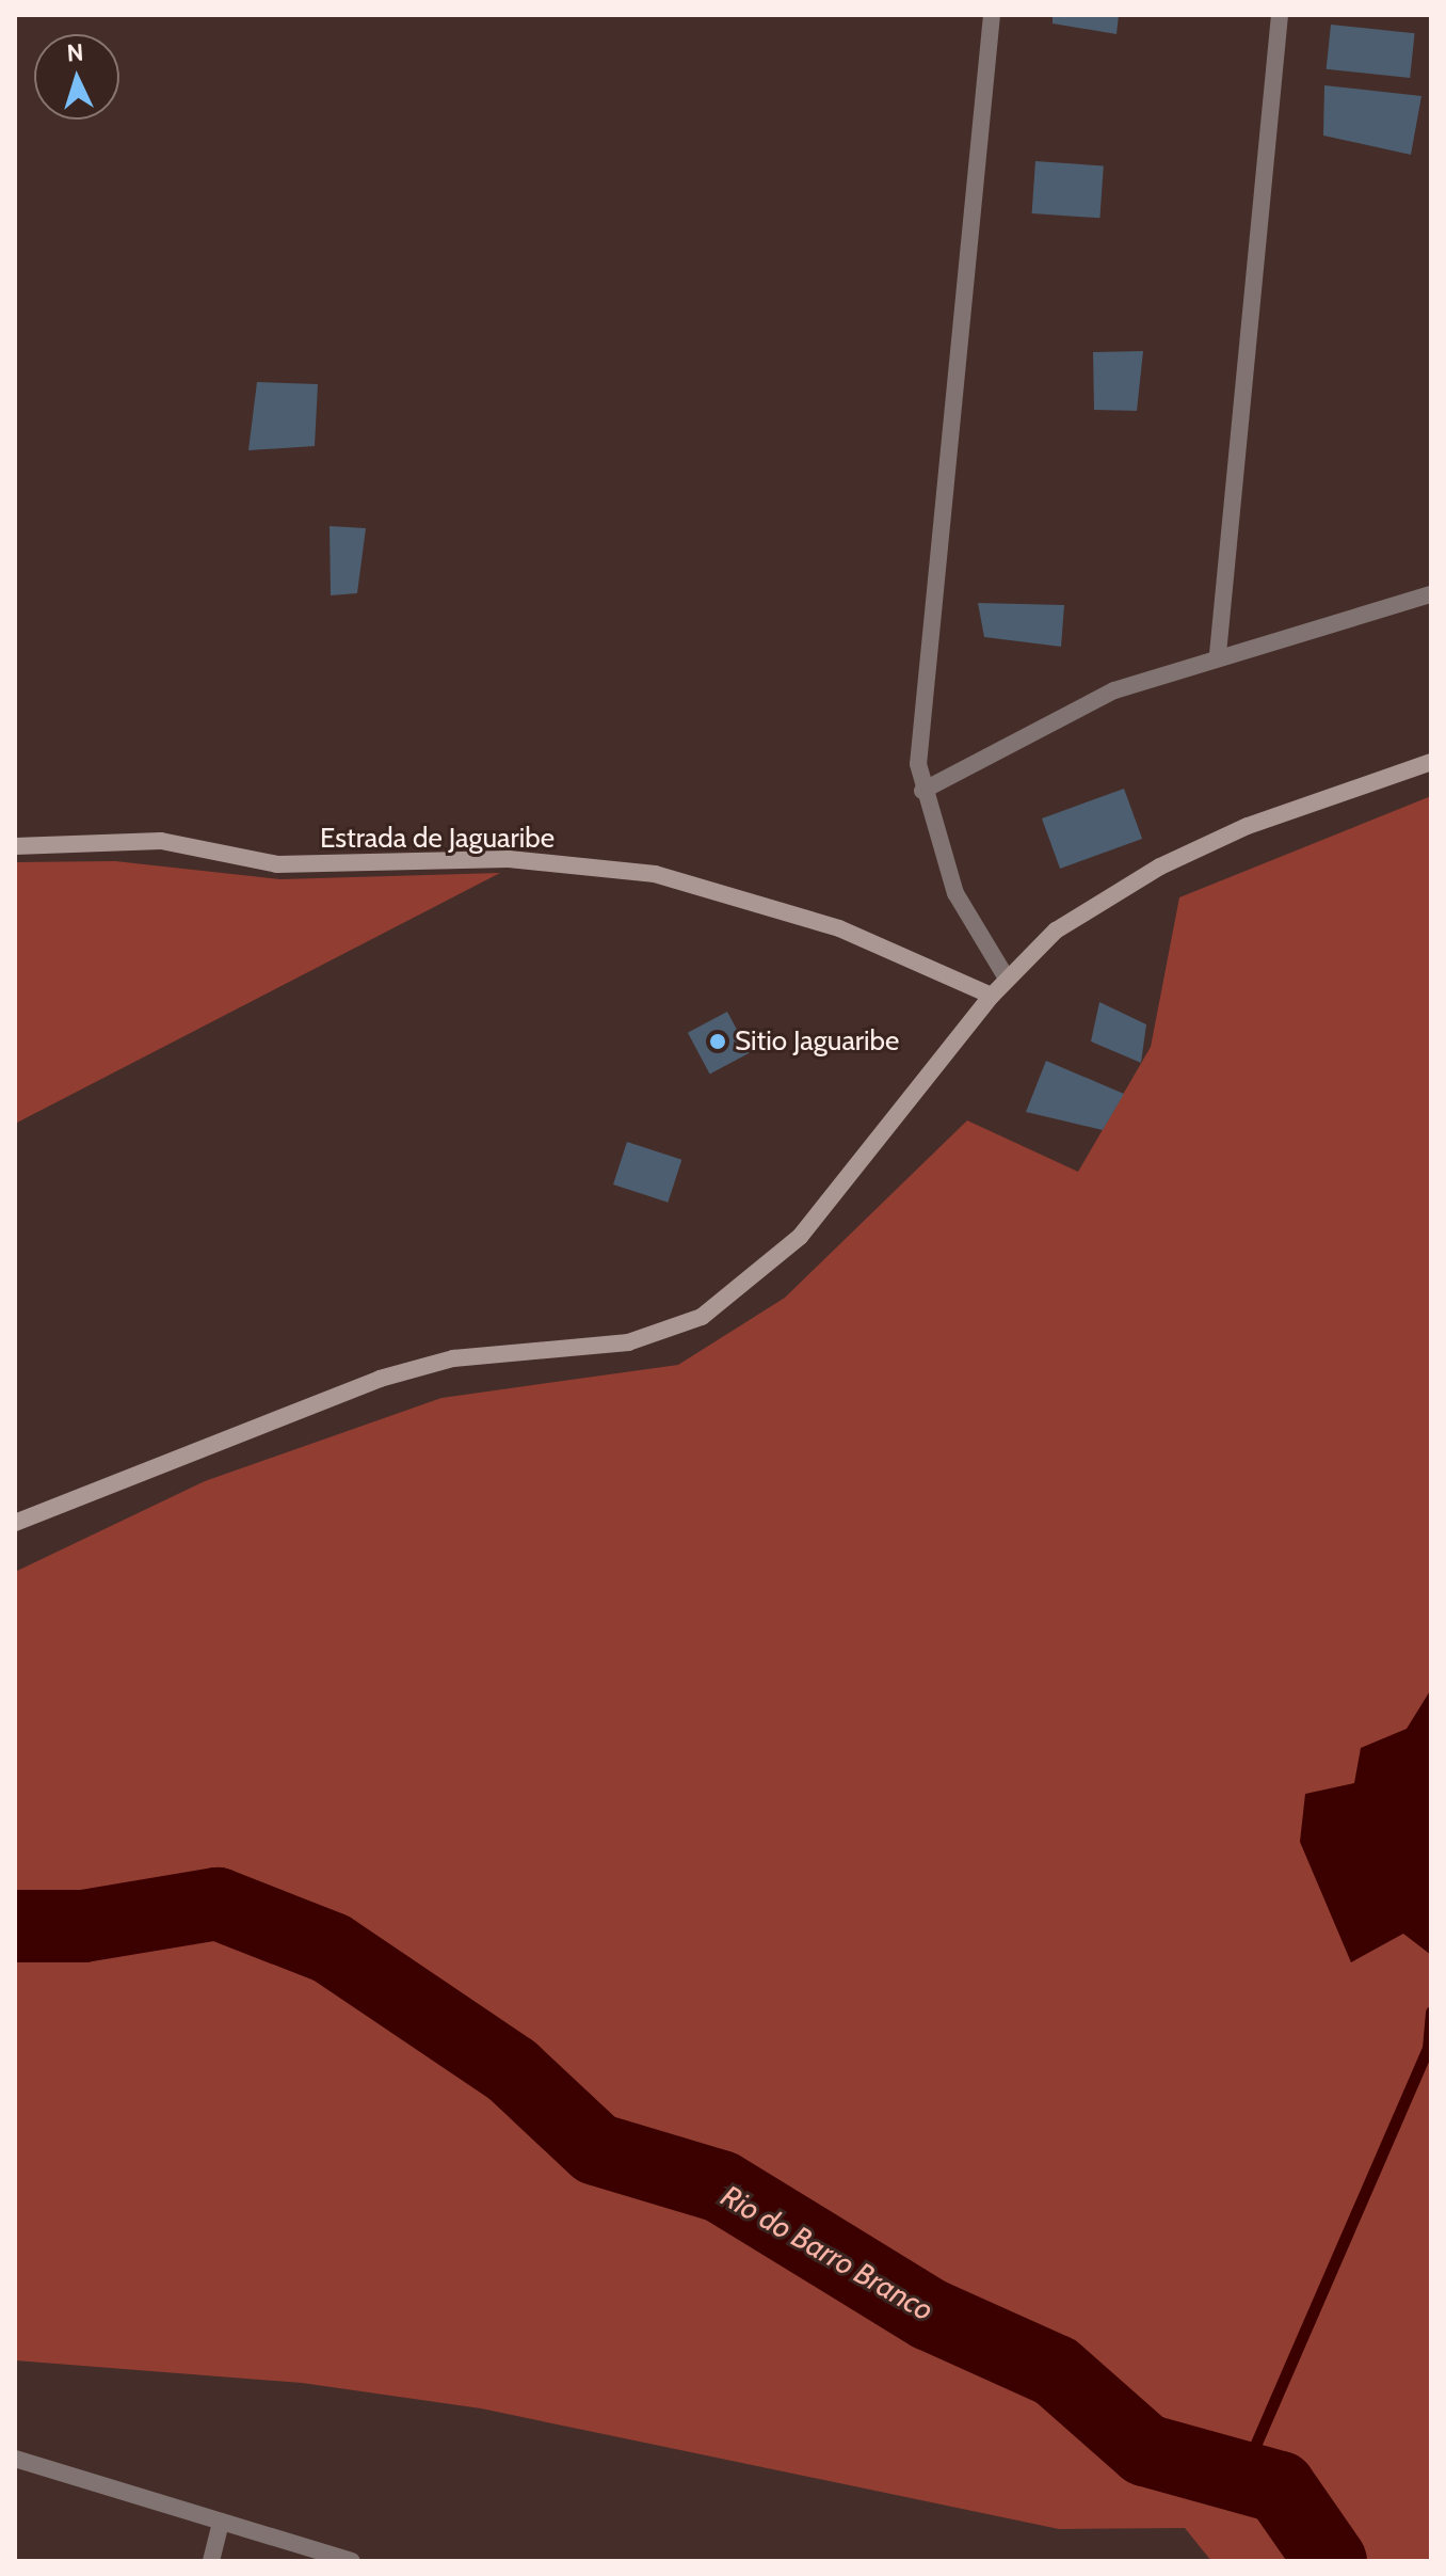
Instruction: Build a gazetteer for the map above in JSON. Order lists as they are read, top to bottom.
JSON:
{
  "streets": {
    "street": ["Estrada de Jaguaribe"]
  },
  "water": ["Rio do Barro Branco"],
  "places": ["Sitio Jaguaribe"],
  "north": "top"
}
